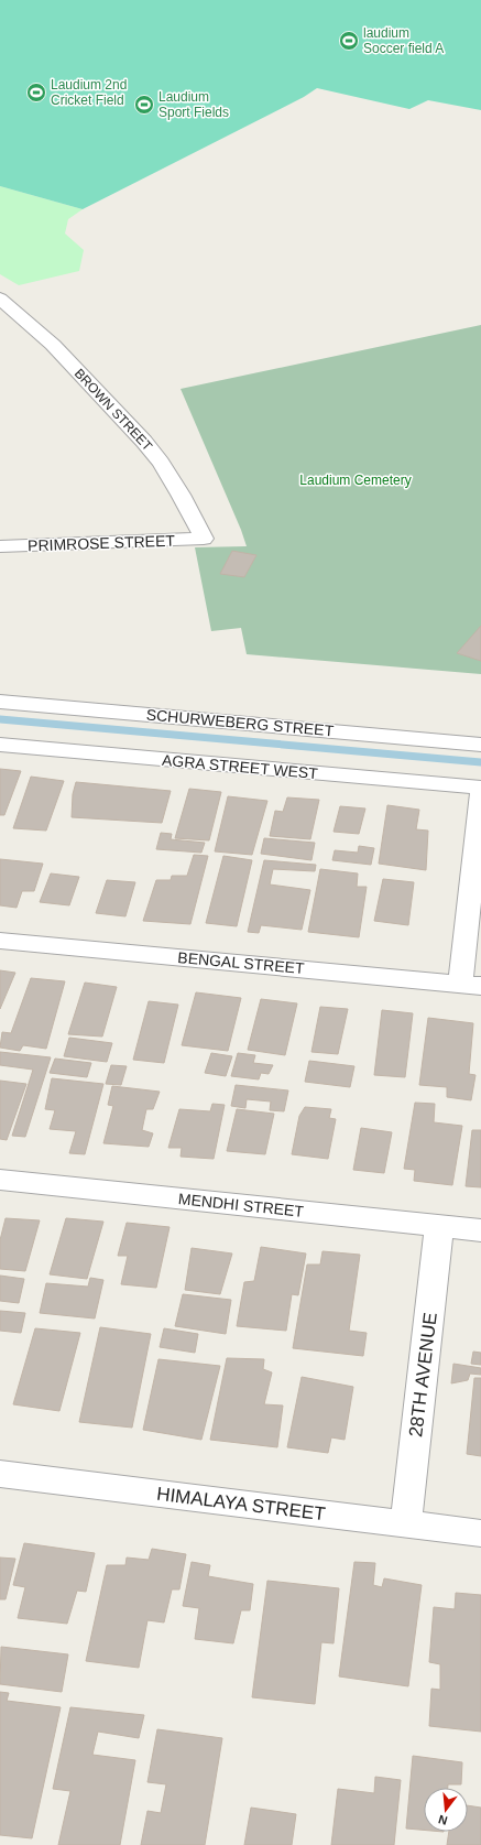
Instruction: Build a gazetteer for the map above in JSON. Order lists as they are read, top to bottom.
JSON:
{
  "streets": {
    "street": [
      "BROWN STREET",
      "PRIMROSE STREET",
      "SCHURWEBERG STREET",
      "AGRA STREET WEST",
      "BENGAL STREET",
      "MENDHI STREET",
      "28TH AVENUE",
      "HIMALAYA STREET"
    ]
  },
  "crossings": [
    ["BROWN STREET", "PRIMROSE STREET"],
    ["MENDHI STREET", "28TH AVENUE"],
    ["28TH AVENUE", "HIMALAYA STREET"]
  ],
  "parks": ["Laudium Cemetery"],
  "places": {
    "sports": ["laudium Soccer field A", "Laudium 2nd Cricket Field", "Laudium Sport Fields"]
  },
  "north": "bottom"
}
